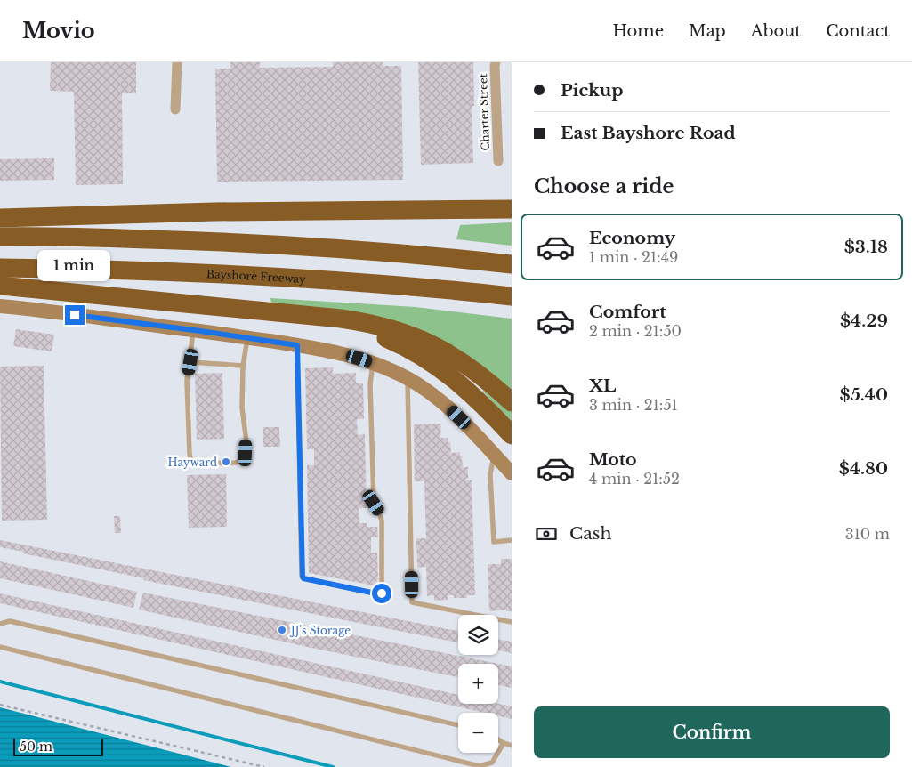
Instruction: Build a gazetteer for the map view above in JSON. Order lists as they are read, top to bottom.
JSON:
{
  "streets": {
    "highway": ["Bayshore Freeway"],
    "street": ["Charter Street"]
  },
  "places": ["Hayward", "JJ's Storage"],
  "scale_bar": "50 m",
  "page": {
    "header": "Movio",
    "nav": [
      "Home",
      "Map",
      "About",
      "Contact"
    ],
    "banner": ["Pickup", "East Bayshore Road"],
    "heading": "Choose a ride",
    "list": [
      {
        "name": "Economy",
        "note": "1 min · 21:49",
        "value": "$3.18"
      },
      {
        "name": "Comfort",
        "note": "2 min · 21:50",
        "value": "$4.29"
      },
      {
        "name": "XL",
        "note": "3 min · 21:51",
        "value": "$5.40"
      },
      {
        "name": "Moto",
        "note": "4 min · 21:52",
        "value": "$4.80"
      }
    ],
    "bubble": "1 min",
    "pay": ["Cash", "310 m"],
    "map_buttons": ["+", "−"],
    "buttons": "Confirm",
    "scale": "50 m"
  }
}
